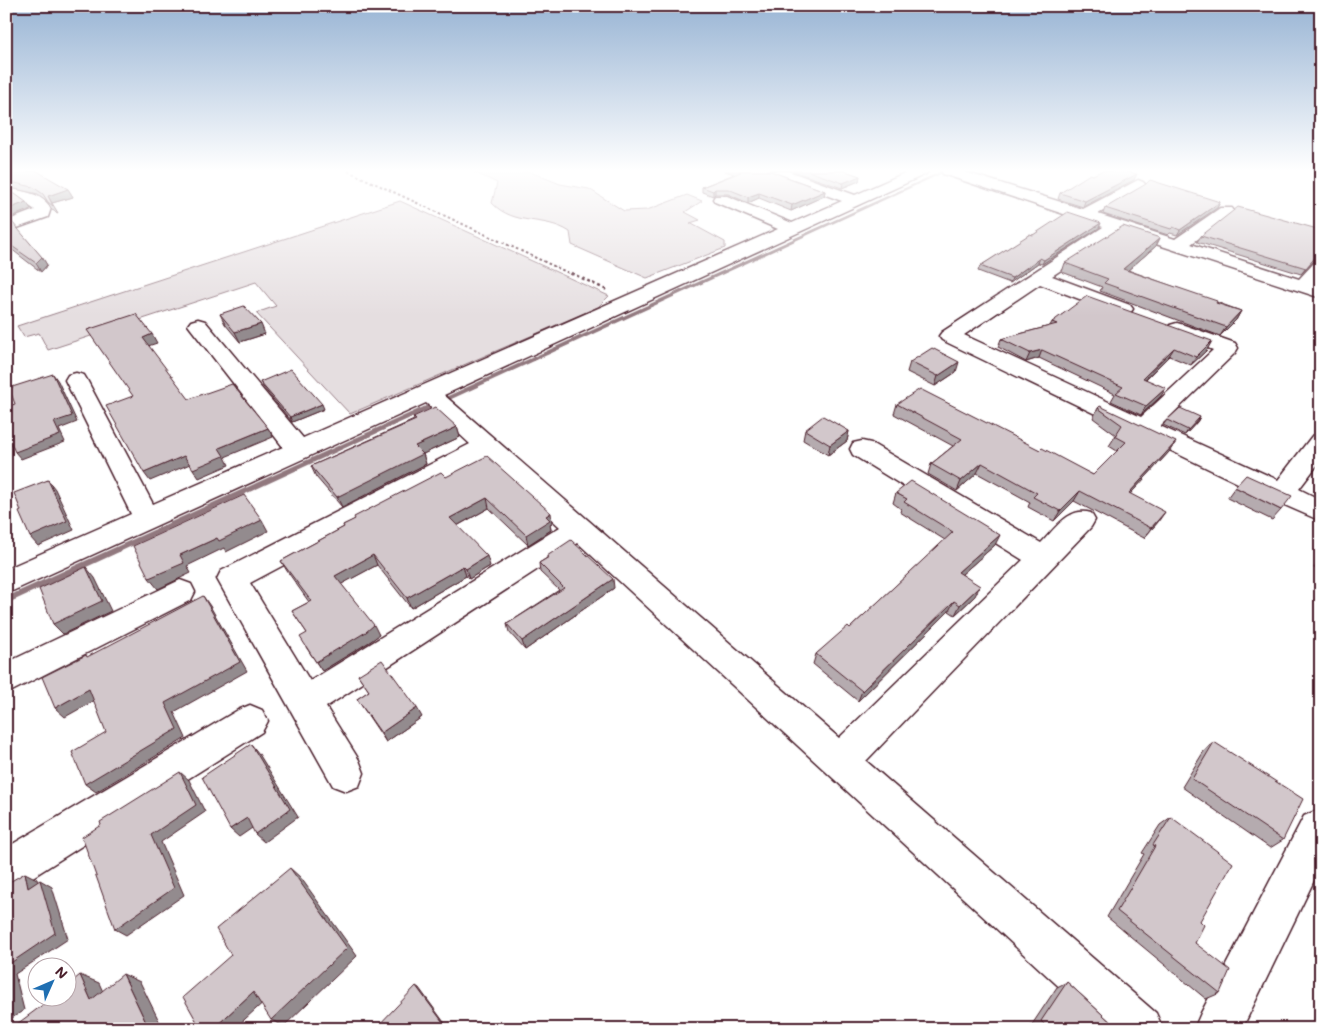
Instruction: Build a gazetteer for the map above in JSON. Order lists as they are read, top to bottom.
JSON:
{
  "north": "top right"
}
